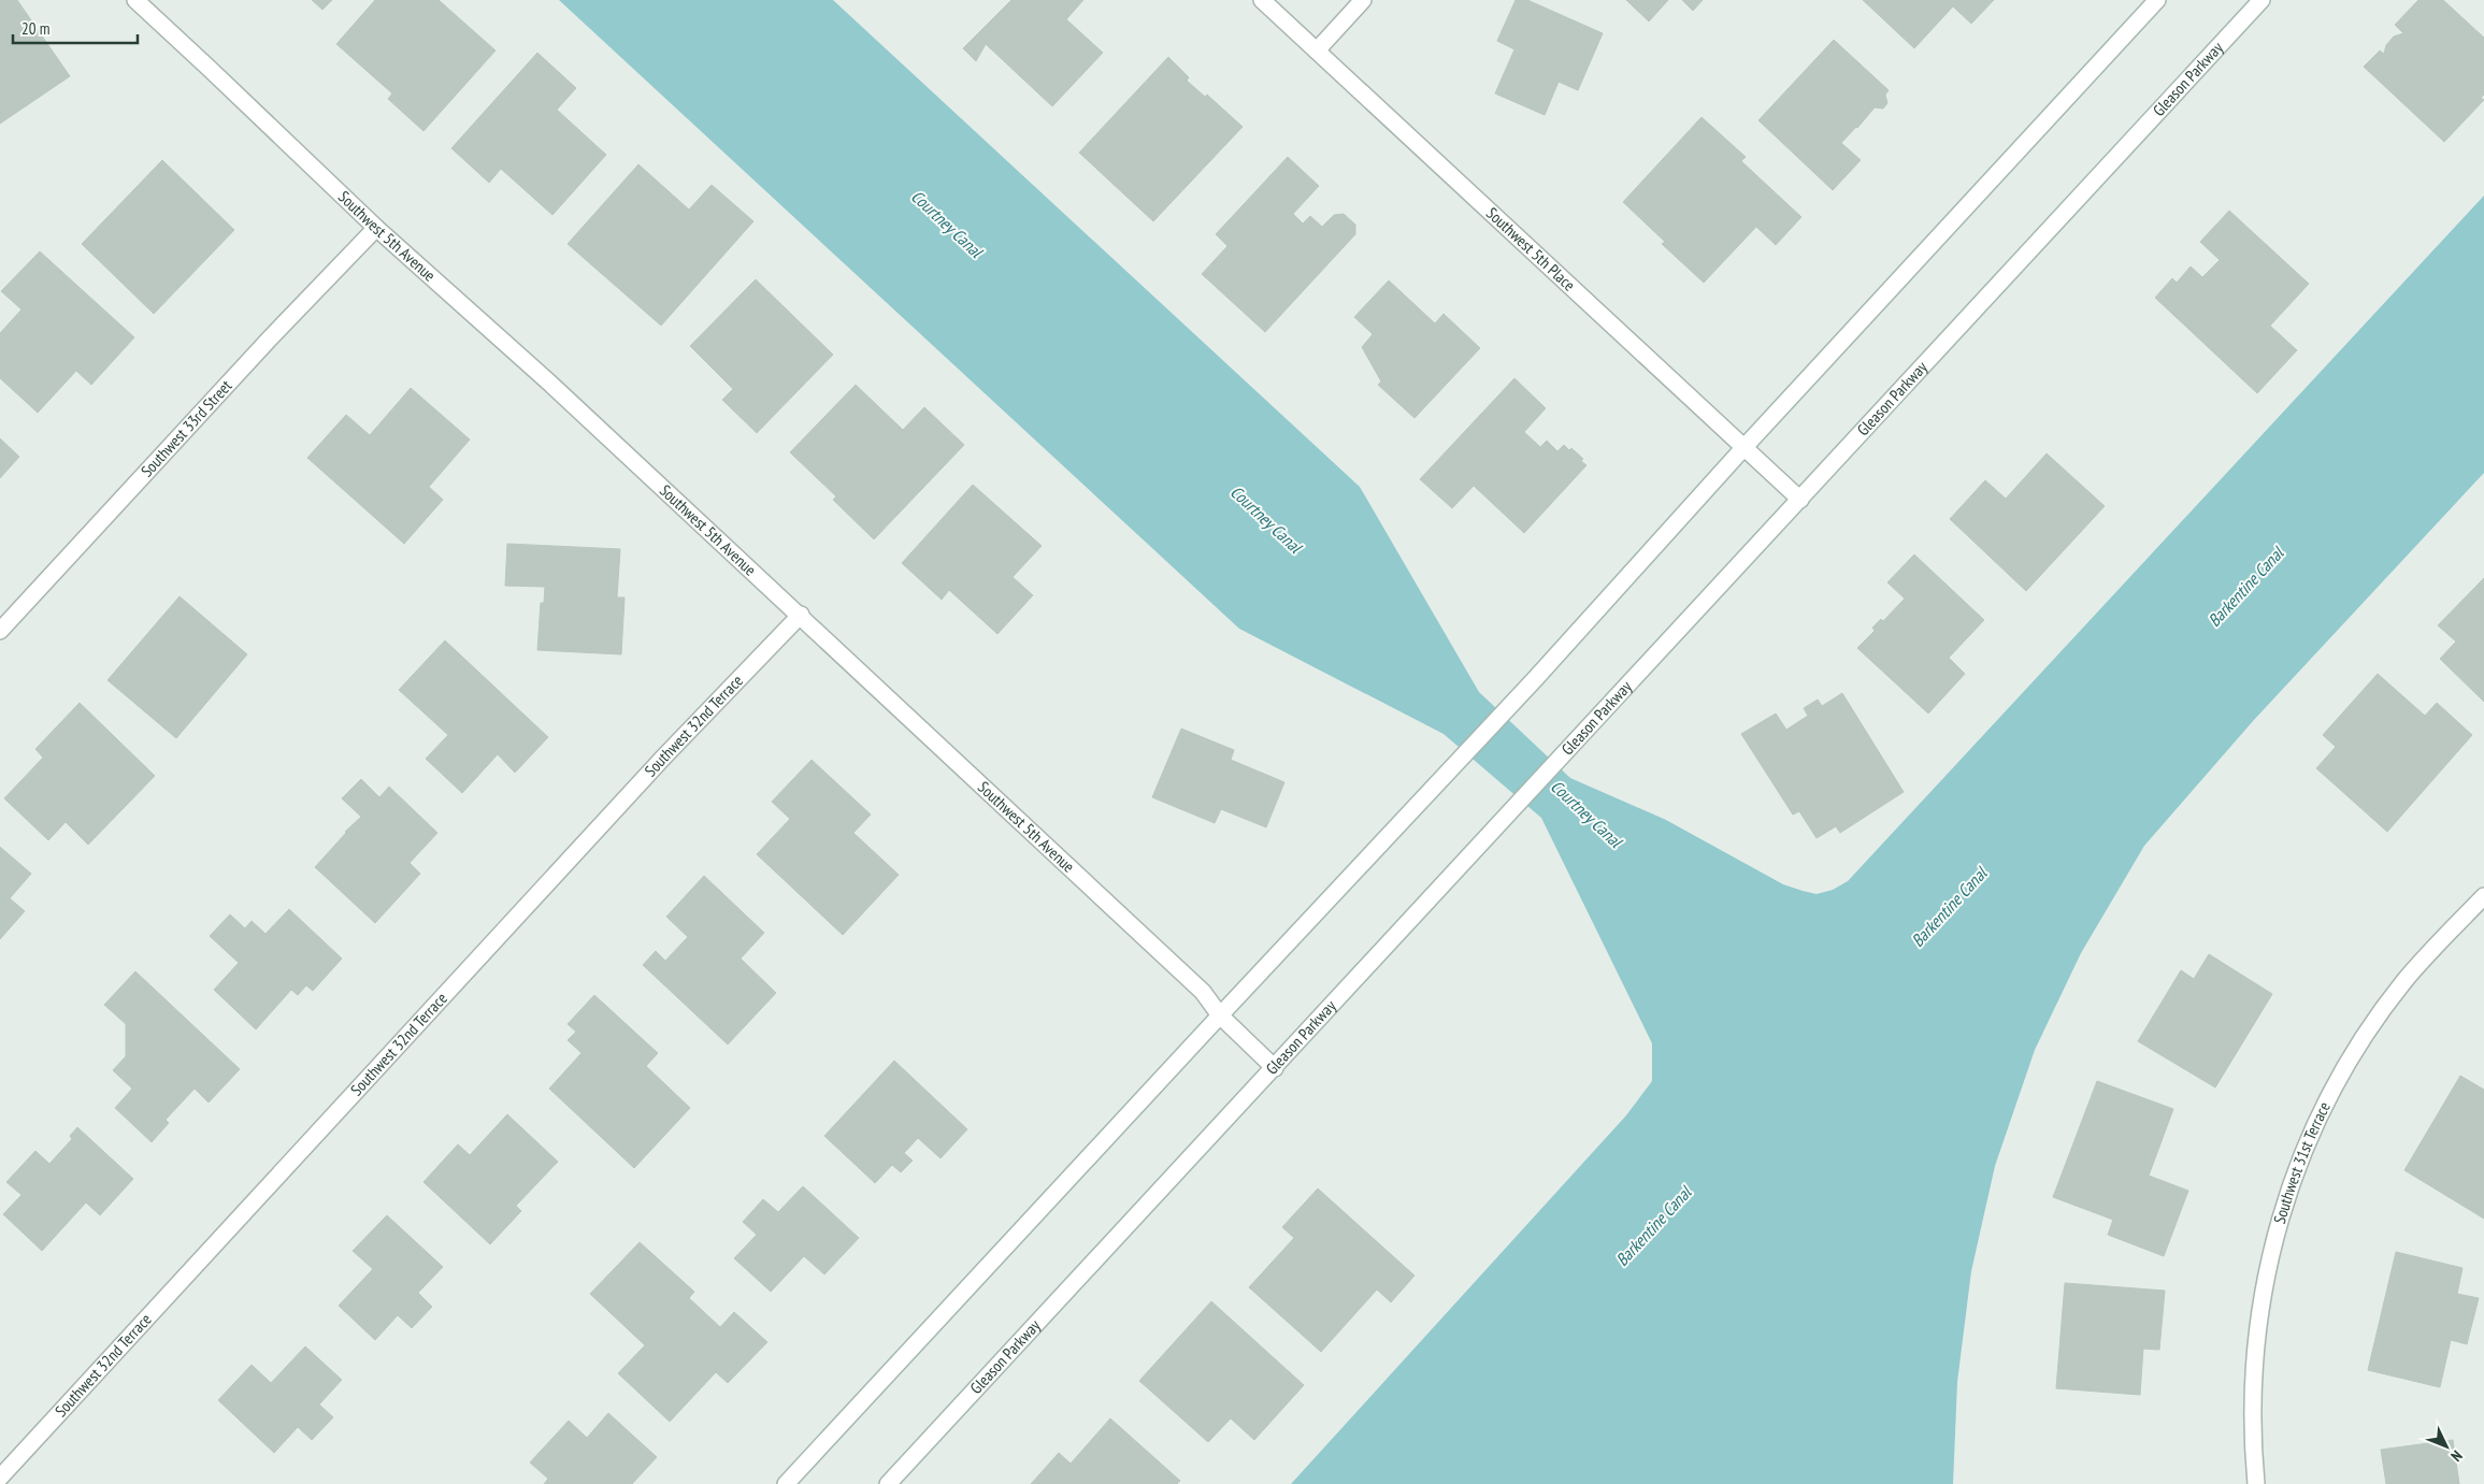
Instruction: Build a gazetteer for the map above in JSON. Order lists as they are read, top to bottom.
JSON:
{
  "streets": {
    "street": [
      "Gleason Parkway",
      "Southwest 5th Avenue",
      "Southwest 5th Place",
      "Southwest 33rd Street",
      "Southwest 32nd Terrace",
      "Southwest 31st Terrace"
    ]
  },
  "crossings": [
    ["Gleason Parkway", "Southwest 5th Avenue"],
    ["Gleason Parkway", "Southwest 5th Place"],
    ["Southwest 5th Avenue", "Southwest 33rd Street"],
    ["Southwest 5th Avenue", "Southwest 32nd Terrace"]
  ],
  "water": ["Courtney Canal", "Barkentine Canal"],
  "scale_bar": "20 m",
  "north": "bottom right"
}
